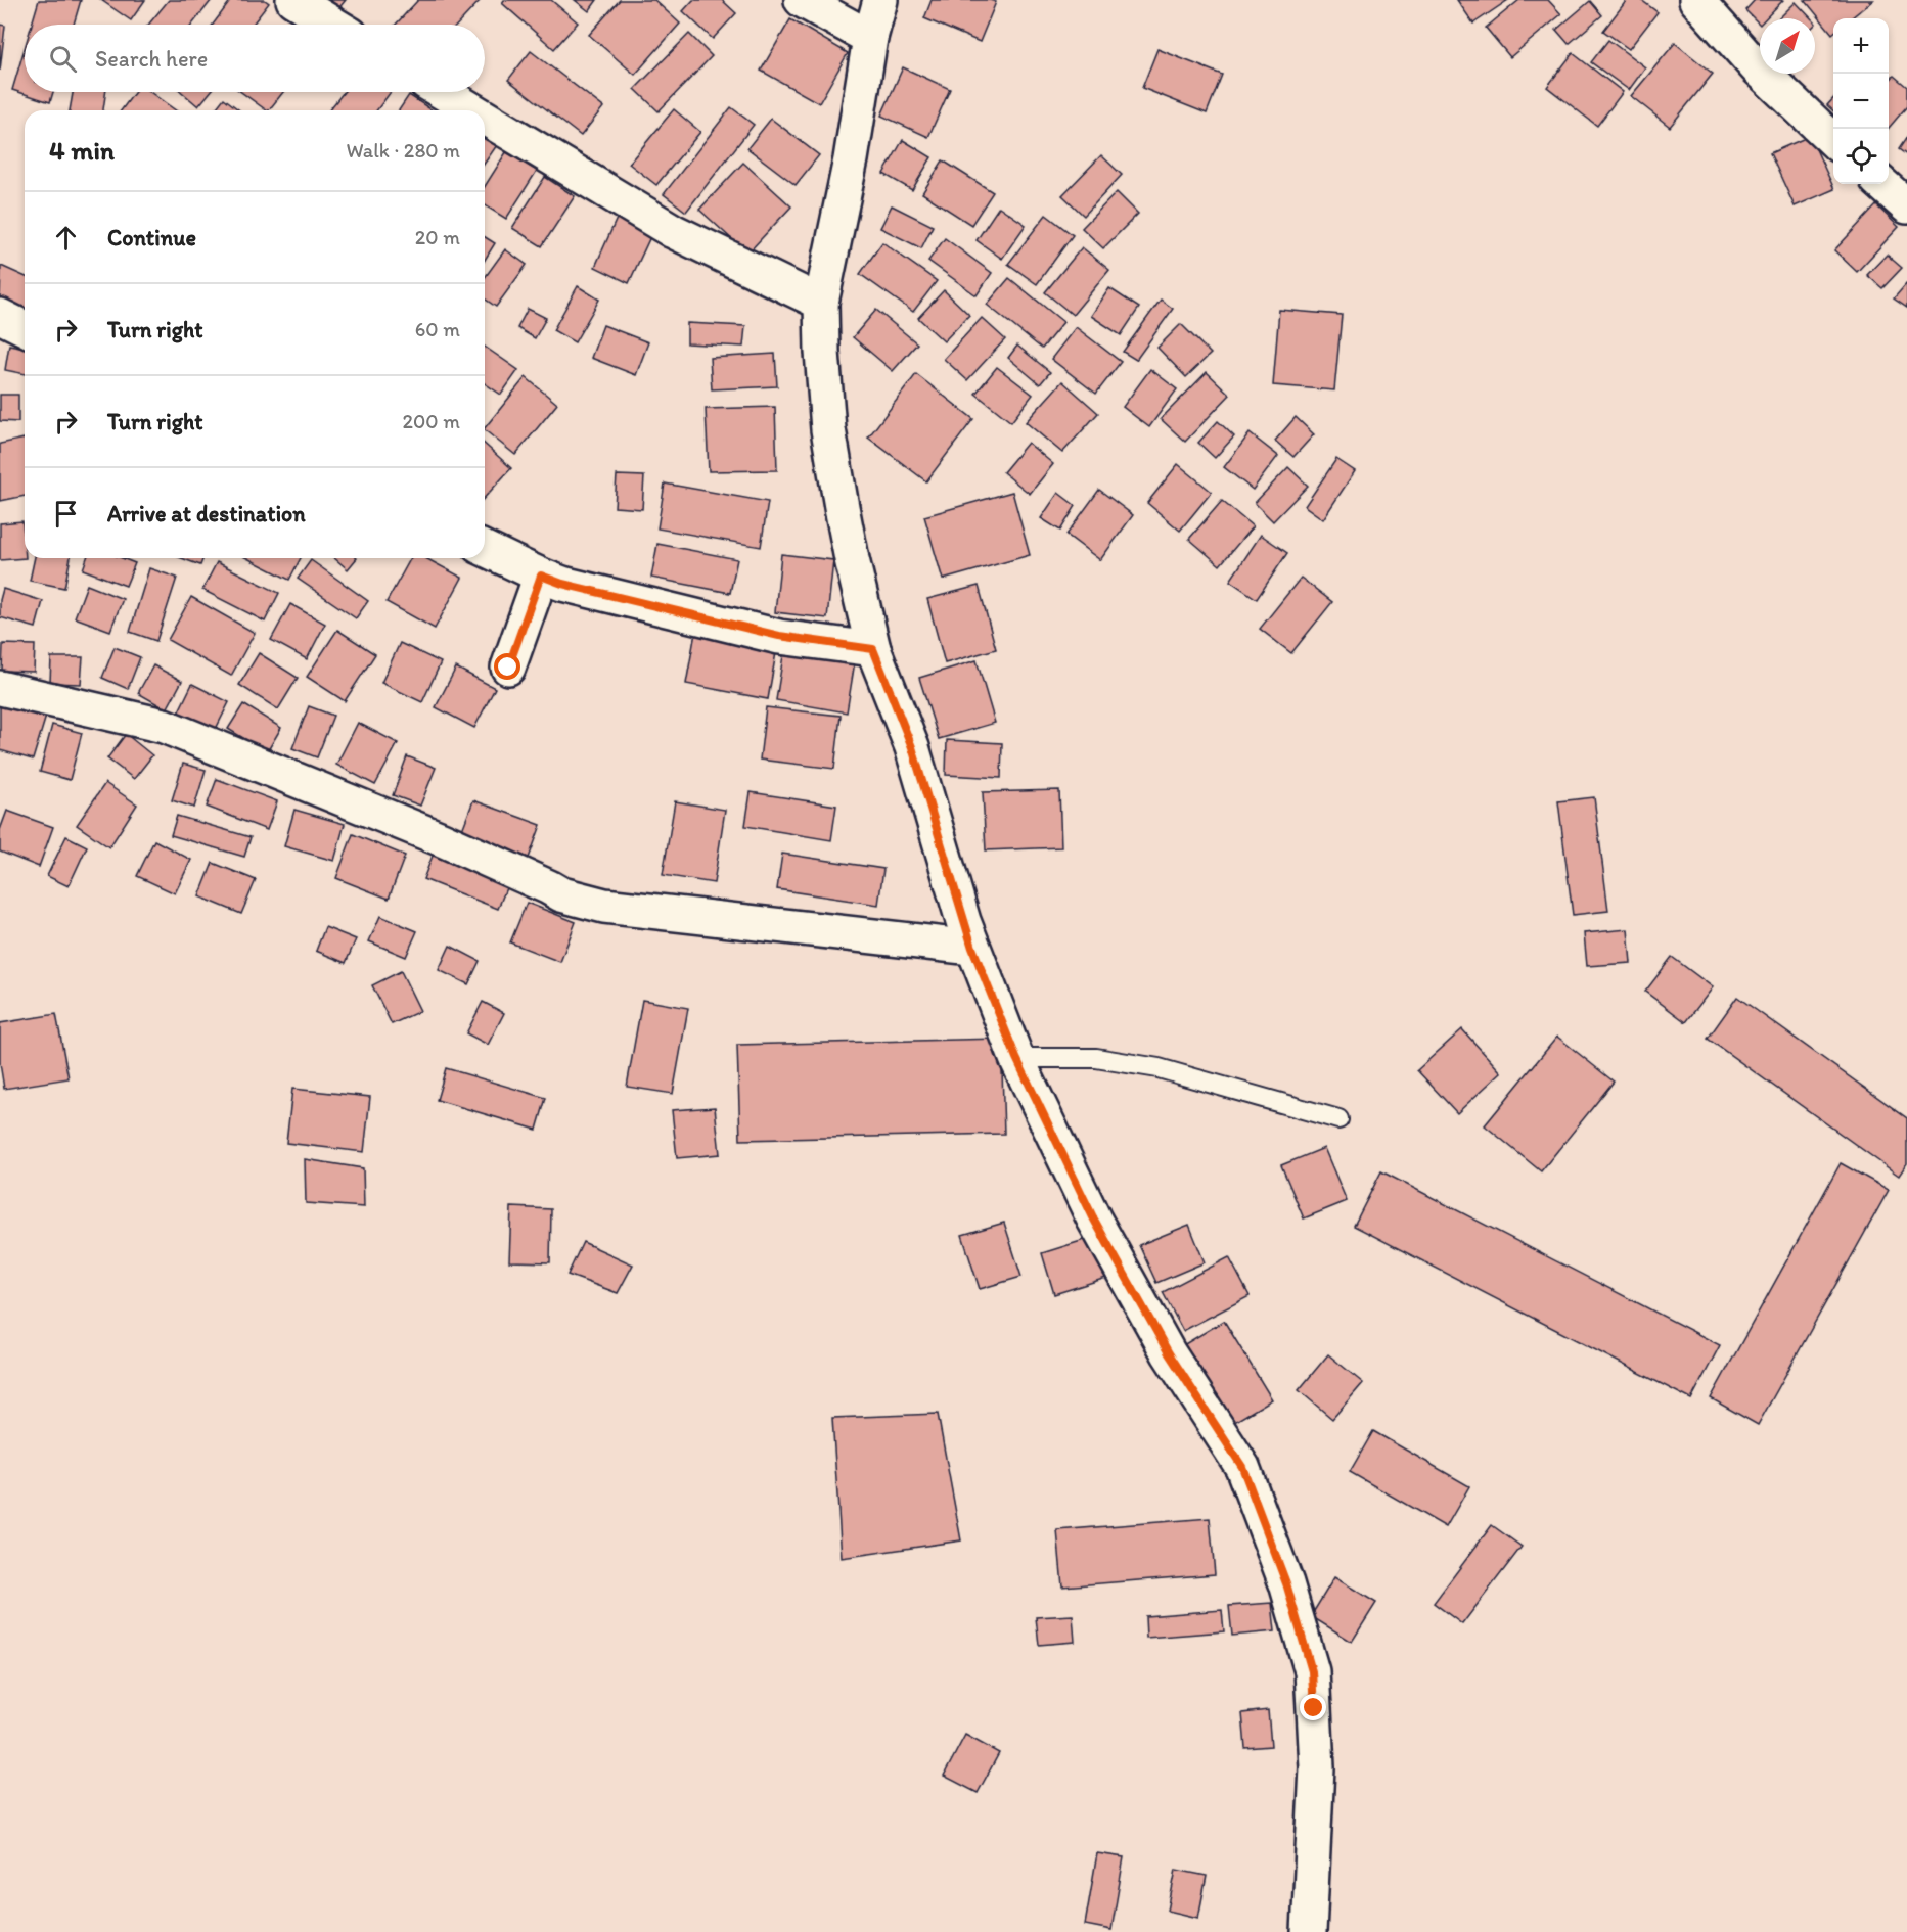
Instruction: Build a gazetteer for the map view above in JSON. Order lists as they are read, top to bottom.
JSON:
{
  "north": "top right",
  "page": {
    "map_buttons": ["+", "−"],
    "search": "Search here",
    "heading": ["4 min", "Walk · 280 m"],
    "list": [
      ["Continue", "20 m"],
      ["Turn right", "60 m"],
      ["Turn right", "200 m"],
      "Arrive at destination"
    ]
  }
}
